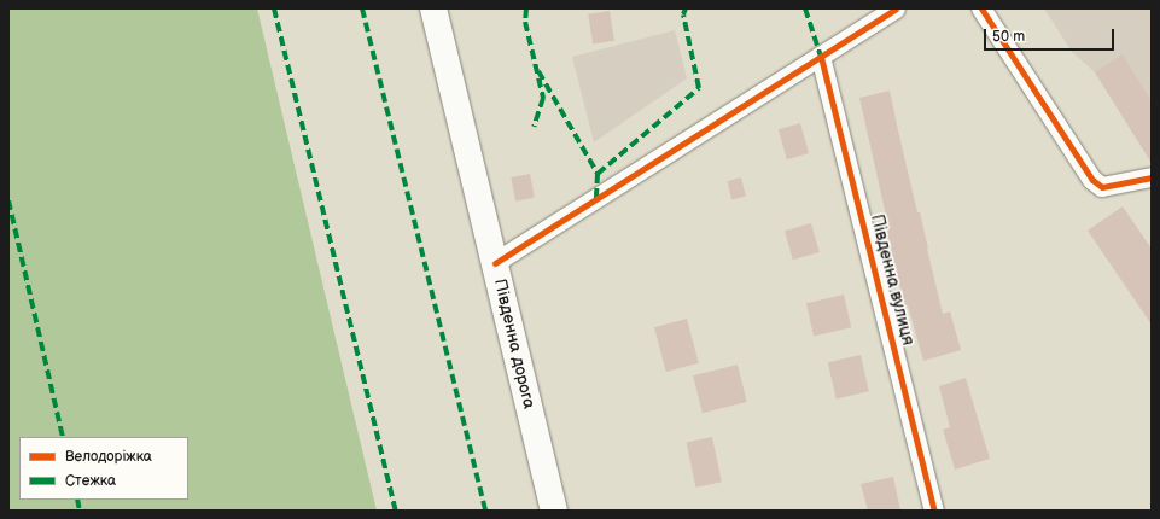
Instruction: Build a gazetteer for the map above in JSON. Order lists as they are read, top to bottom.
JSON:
{
  "streets": {
    "highway": ["Південна дорога"],
    "street": ["Південна вулиця"]
  },
  "legend": ["Велодоріжка", "Стежка"],
  "scale_bar": "50 m"
}
